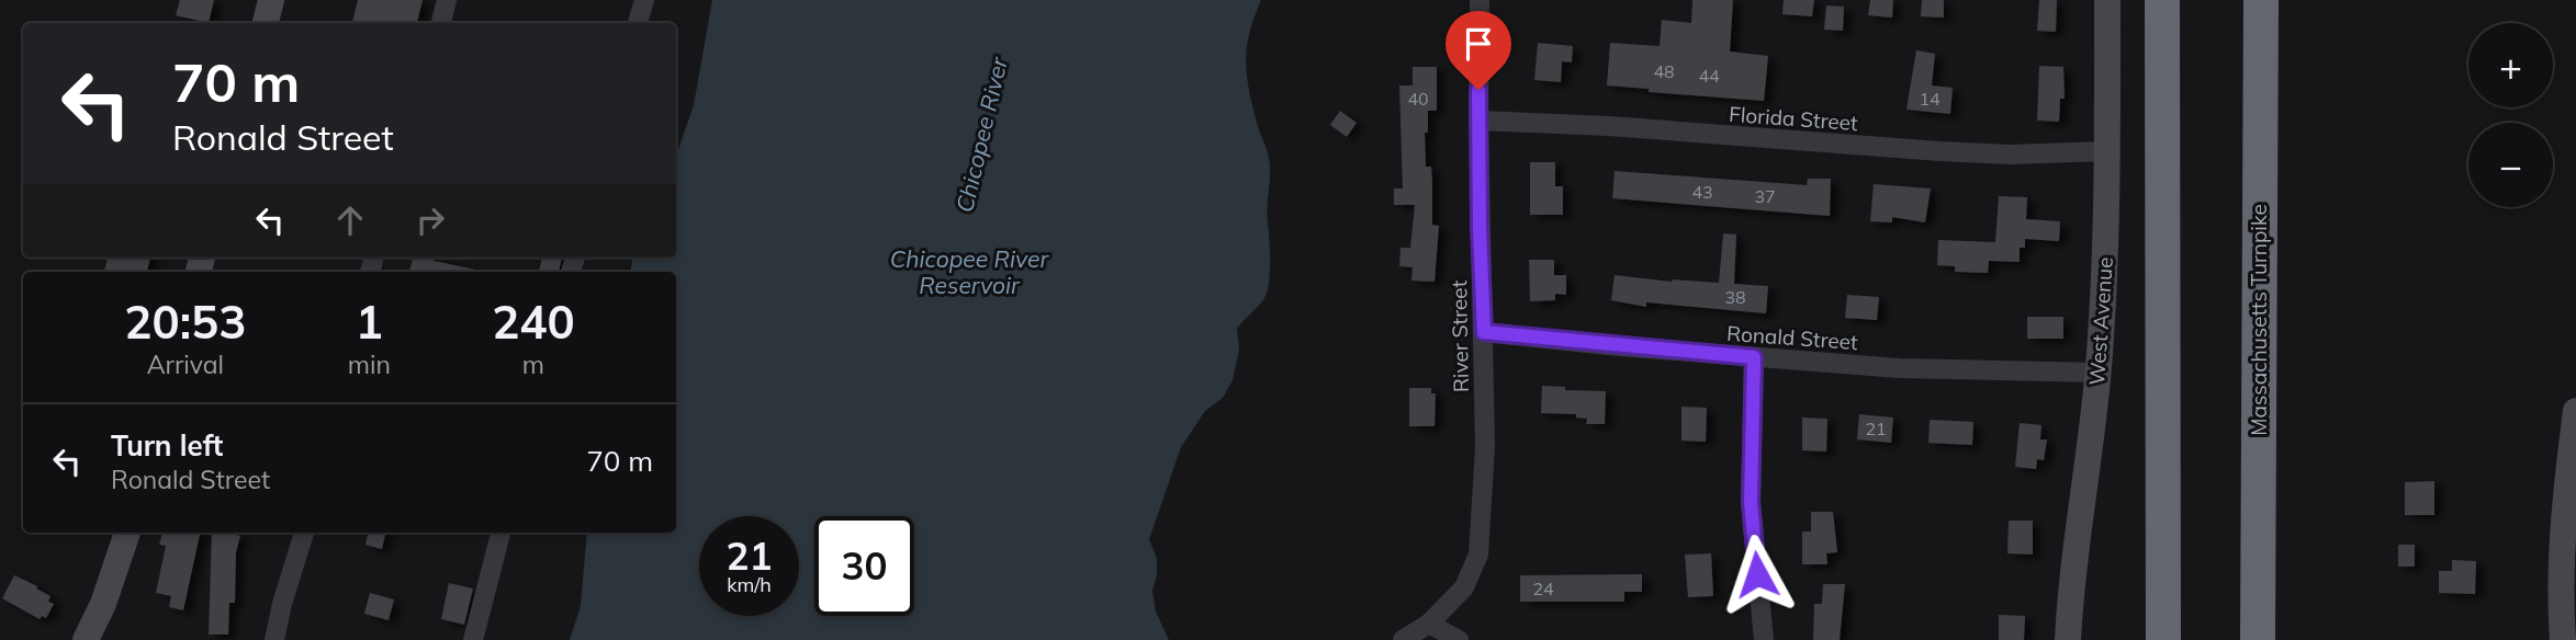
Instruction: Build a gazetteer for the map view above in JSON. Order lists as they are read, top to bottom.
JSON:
{
  "streets": {
    "highway": ["Massachusetts Turnpike"],
    "main road": ["West Avenue"],
    "street": ["Florida Street", "River Street", "Ronald Street"]
  },
  "crossings": [
    ["Florida Street", "West Avenue"],
    ["Florida Street", "River Street"],
    ["West Avenue", "Ronald Street"],
    ["River Street", "Ronald Street"]
  ],
  "water": ["Chicopee River", "Chicopee River Reservoir"],
  "house_numbers": [
    "48",
    "44",
    "40",
    "14",
    "43",
    "37",
    "38",
    "21",
    "24"
  ],
  "page": {
    "map_buttons": ["+", "−"],
    "turn": ["70 m", "Ronald Street"],
    "eta": [
      "20:53",
      "Arrival",
      "1",
      "min",
      "240",
      "m"
    ],
    "list": [
      {
        "name": "Turn left",
        "note": "Ronald Street",
        "value": "70 m"
      }
    ],
    "speed": "21 km/h",
    "limit": "30"
  }
}
